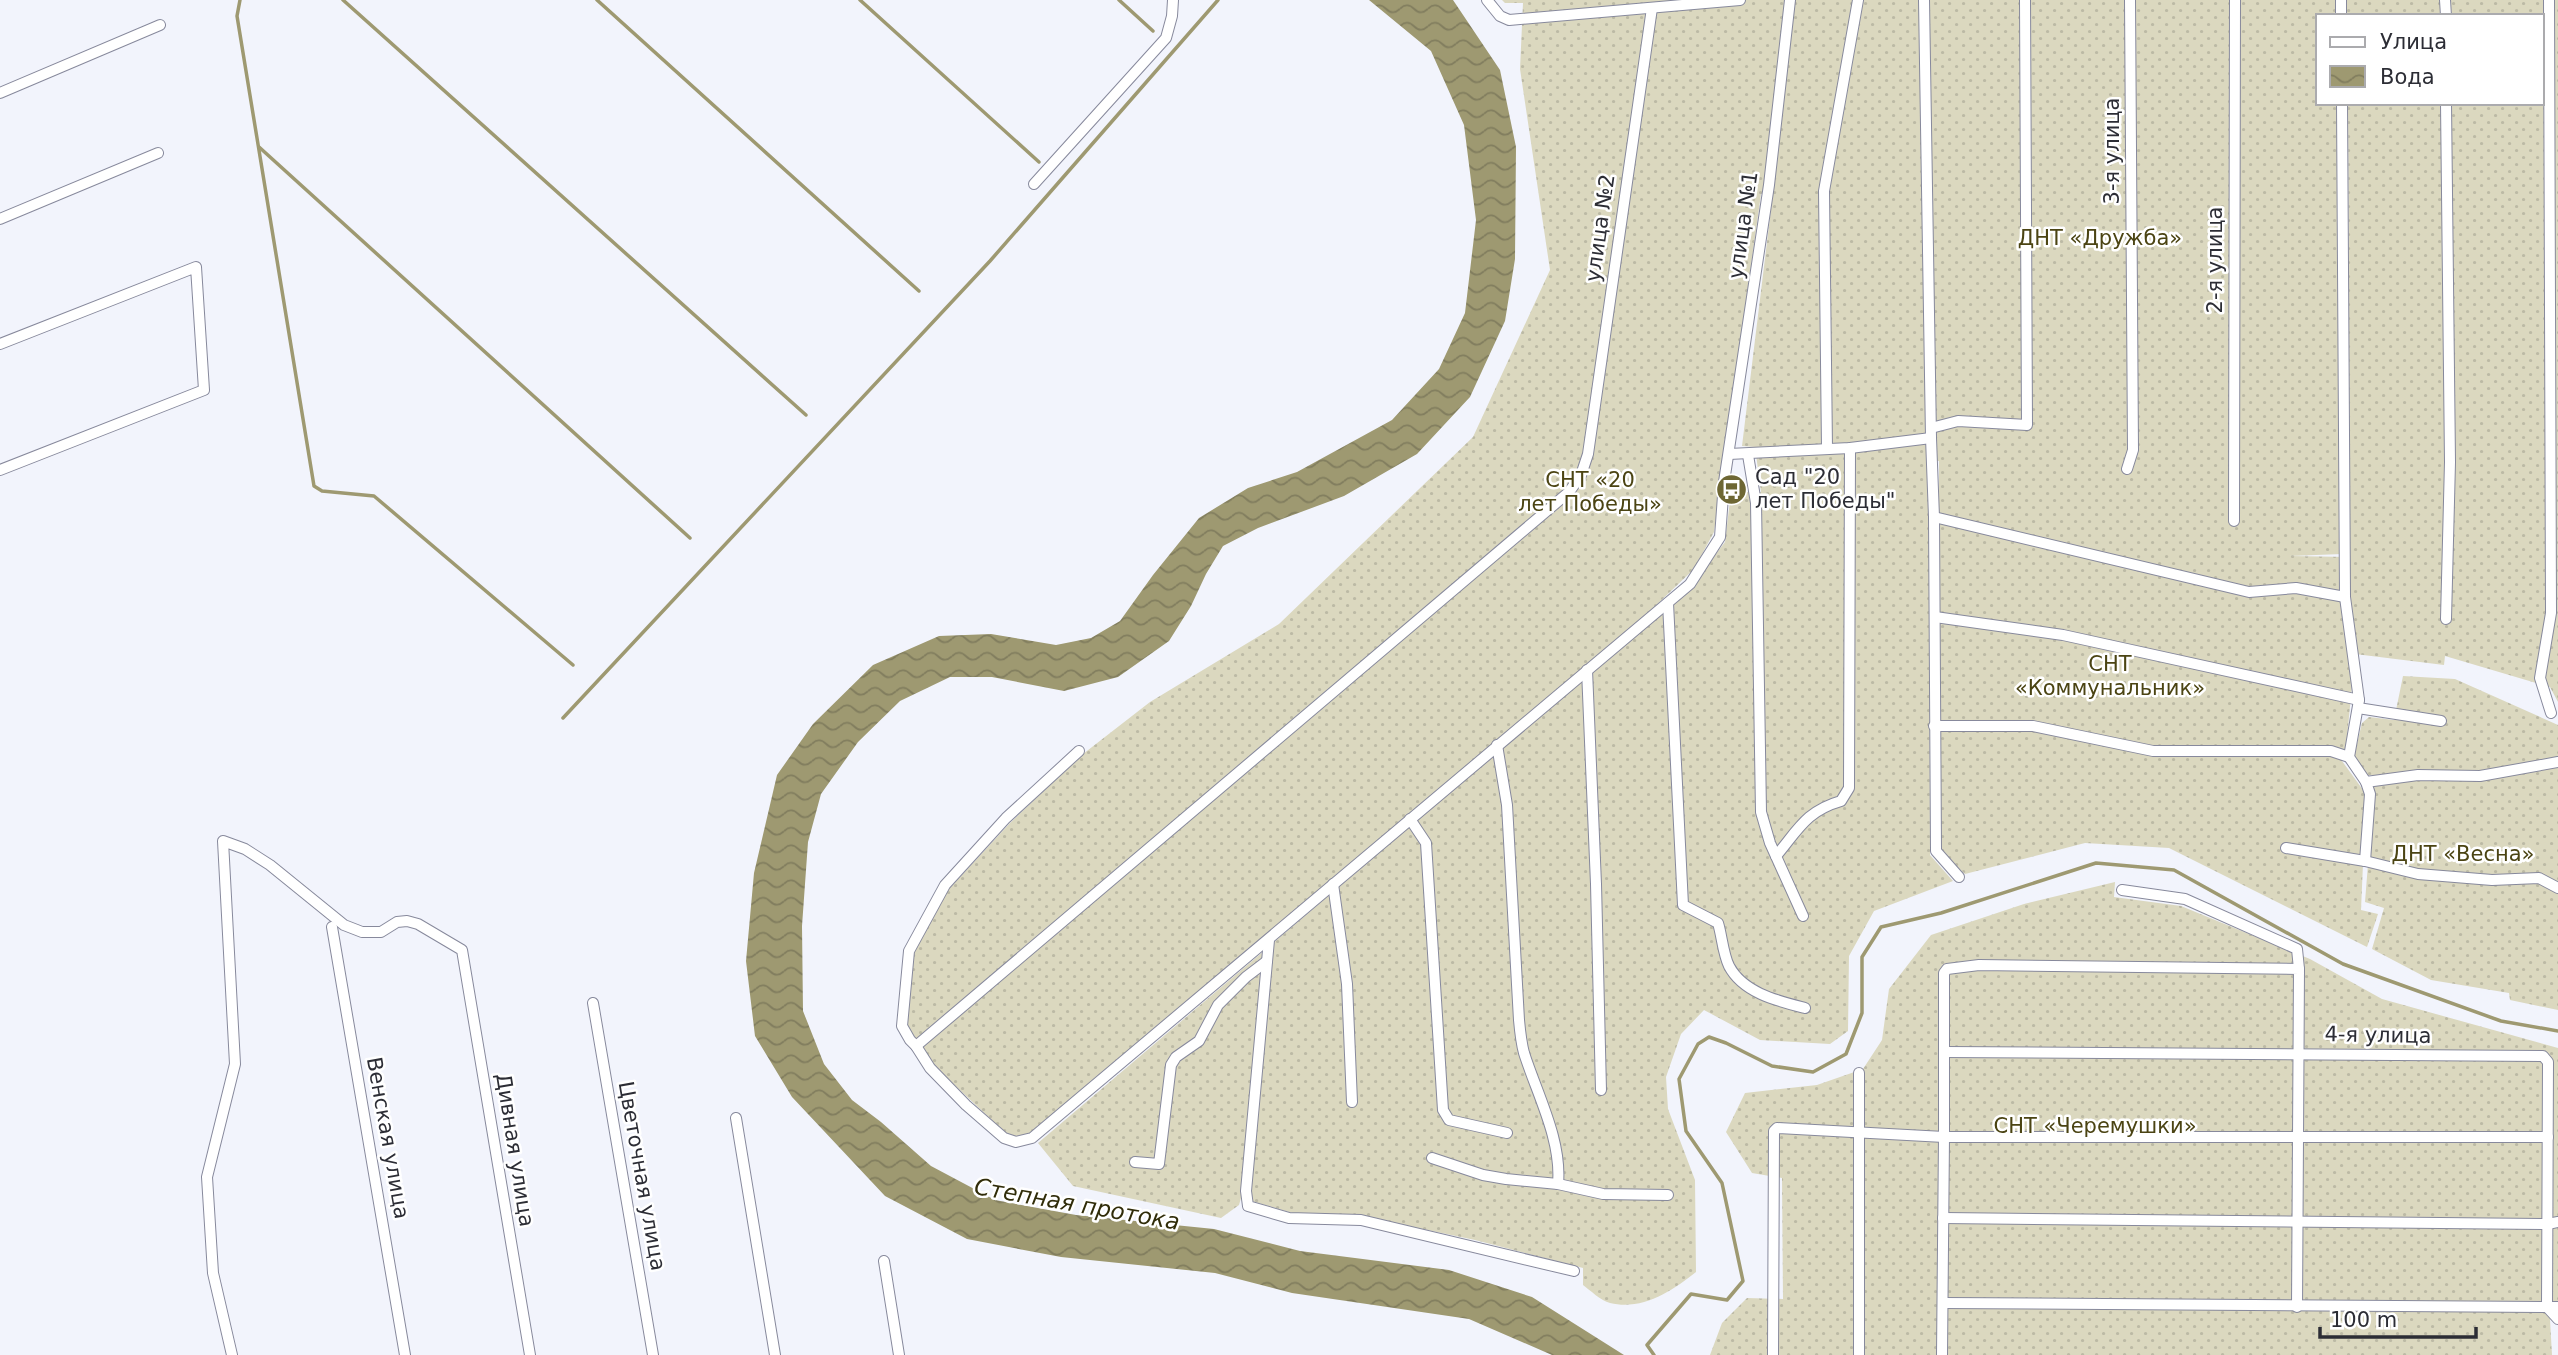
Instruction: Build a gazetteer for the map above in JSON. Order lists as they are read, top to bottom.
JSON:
{
  "streets": {
    "street": [
      "3-я улица",
      "улица №1",
      "улица №2",
      "2-я улица",
      "4-я улица",
      "Венская улица",
      "Дивная улица",
      "Цветочная улица"
    ]
  },
  "crossings": [
    ["улица №1", "улица №2"]
  ],
  "water": ["Степная протока"],
  "parks": [
    "ДНТ «Дружба»",
    "СНТ «20 лет Победы»",
    "СНТ «Коммунальник»",
    "ДНТ «Весна»",
    "СНТ «Черемушки»"
  ],
  "places": {
    "bus stop": ["Сад \"20 лет Победы\""]
  },
  "legend": ["Улица", "Вода"],
  "scale_bar": "100 m"
}
